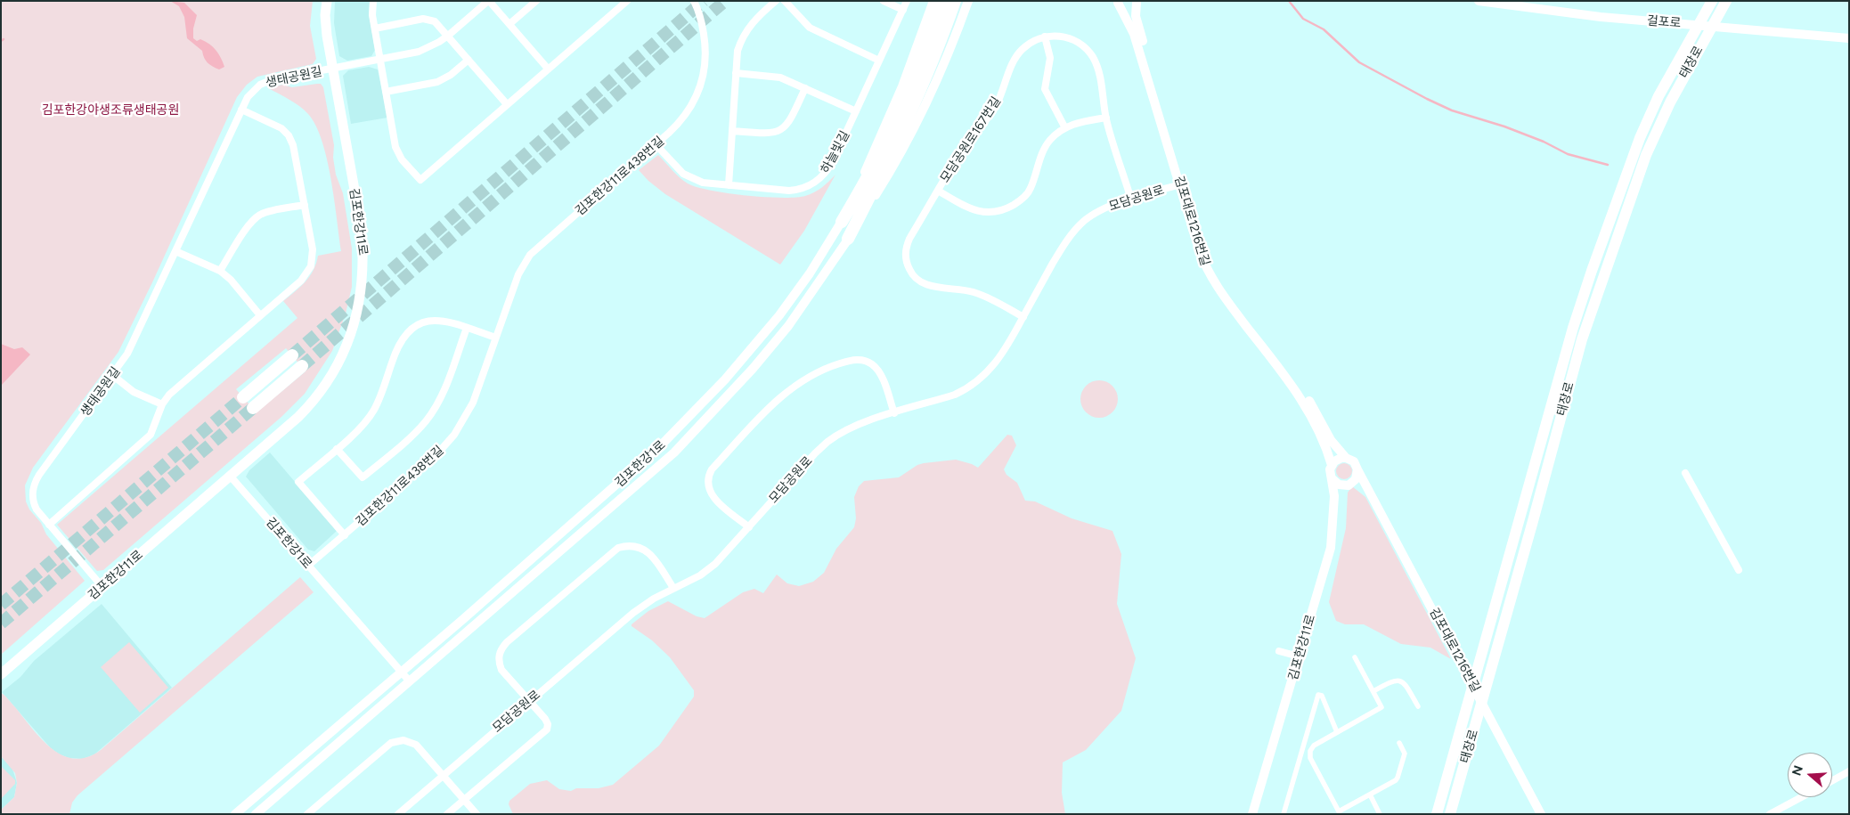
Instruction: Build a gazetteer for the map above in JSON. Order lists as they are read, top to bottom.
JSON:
{
  "streets": {
    "main road": ["태장로", "김포한강11로"],
    "street": [
      "걸포로",
      "생태공원길",
      "모담공원로167번길",
      "하늘빛길",
      "김포한강11로438번길",
      "모담공원로",
      "김포대로1216번길",
      "김포한강1로"
    ]
  },
  "crossings": [
    ["생태공원길", "김포한강11로"],
    ["모담공원로167번길", "모담공원로"],
    ["하늘빛길", "김포한강11로438번길"],
    ["김포한강11로438번길", "김포한강1로"],
    ["모담공원로", "김포대로1216번길"],
    ["김포대로1216번길", "김포한강11로"],
    ["김포한강11로", "김포한강1로"]
  ],
  "parks": ["김포한강야생조류생태공원"],
  "north": "left"
}
